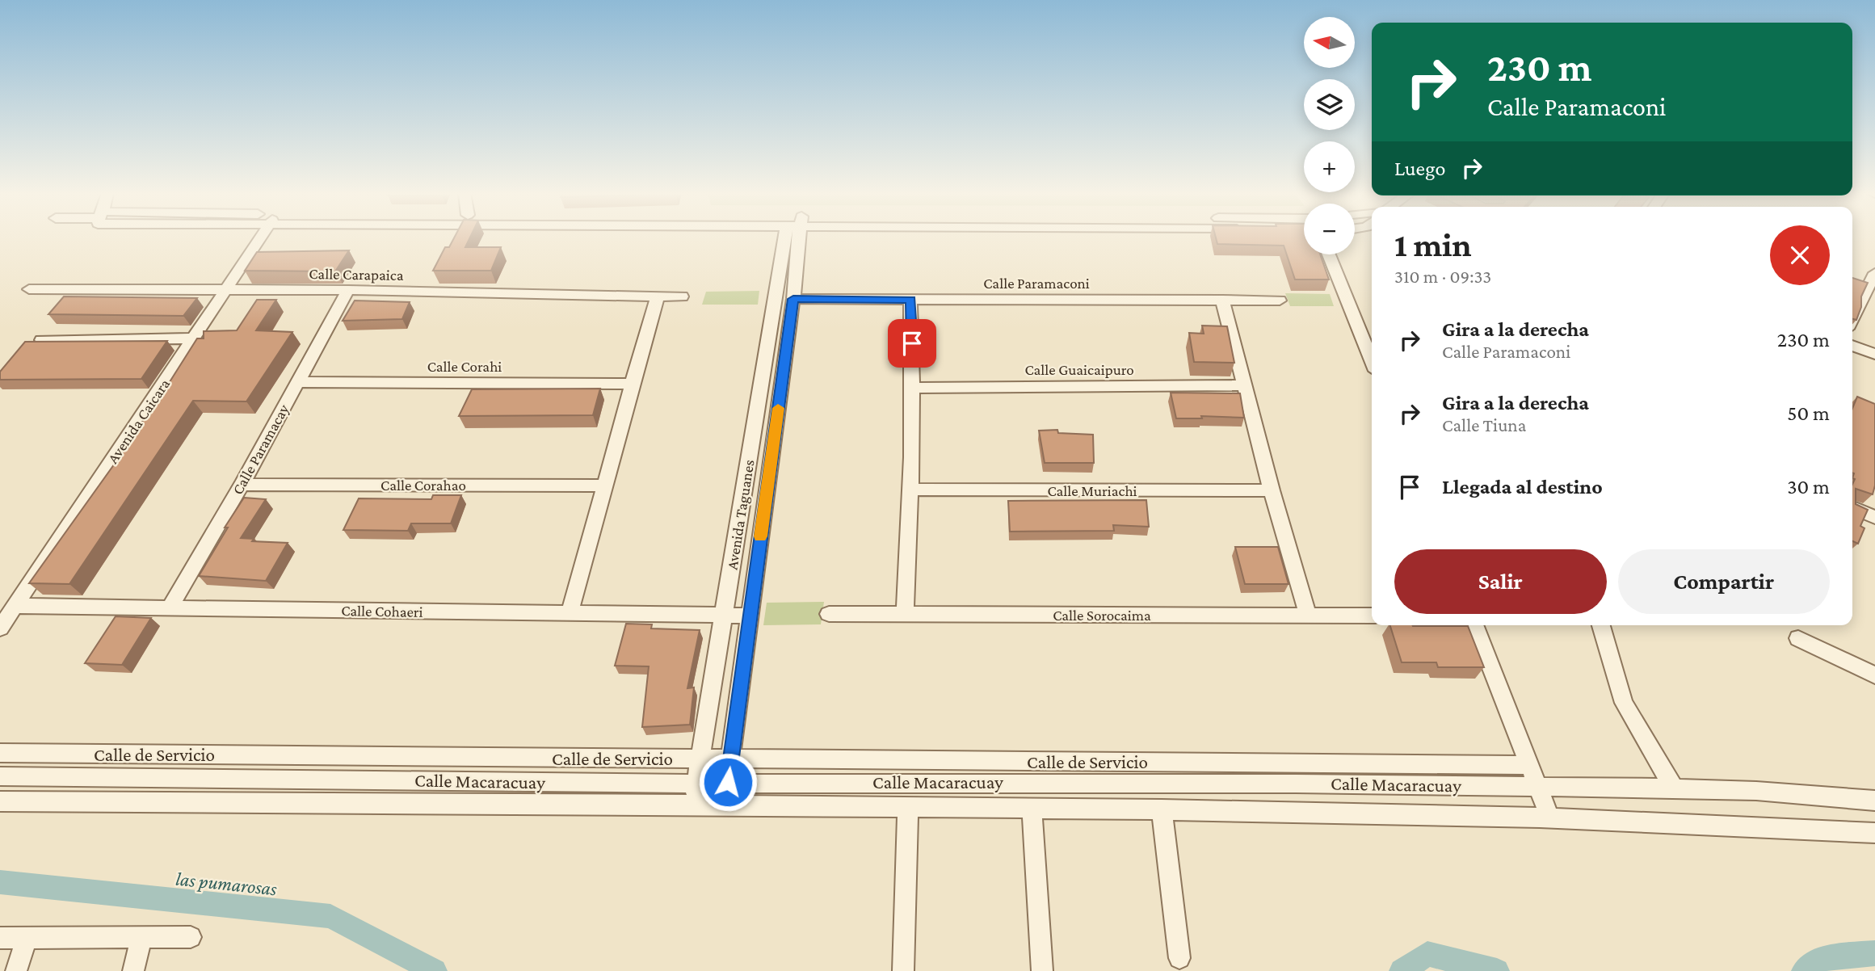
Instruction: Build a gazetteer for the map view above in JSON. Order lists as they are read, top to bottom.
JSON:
{
  "streets": {
    "street": [
      "Calle Carapaica",
      "Calle Paramaconi",
      "Calle Corahi",
      "Calle Guaicaipuro",
      "Avenida Caicara",
      "Calle Paramacay",
      "Calle Corahao",
      "Calle Muriachi",
      "Avenida Taguanes",
      "Calle Cohaeri",
      "Calle Sorocaima",
      "Calle de Servicio",
      "Calle Macaracuay"
    ]
  },
  "crossings": [
    ["Calle Carapaica", "Avenida Caicara"],
    ["Calle Carapaica", "Calle Paramacay"],
    ["Calle Paramaconi", "Avenida Taguanes"],
    ["Calle Corahi", "Calle Paramacay"],
    ["Avenida Caicara", "Calle Cohaeri"],
    ["Calle Paramacay", "Calle Corahao"],
    ["Calle Paramacay", "Calle Cohaeri"],
    ["Avenida Taguanes", "Calle Cohaeri"],
    ["Avenida Taguanes", "Calle de Servicio"],
    ["Avenida Taguanes", "Calle Macaracuay"]
  ],
  "water": ["las pumarosas"],
  "north": "left",
  "page": {
    "map_buttons": ["+", "−"],
    "turn": ["230 m", "Calle Paramaconi"],
    "then": "Luego",
    "heading": ["1 min", "310 m · 09:33"],
    "list": [
      {
        "name": "Gira a la derecha",
        "note": "Calle Paramaconi",
        "value": "230 m"
      },
      {
        "name": "Gira a la derecha",
        "note": "Calle Tiuna",
        "value": "50 m"
      },
      {
        "name": "Llegada al destino",
        "value": "30 m"
      }
    ],
    "buttons": ["Salir", "Compartir"]
  }
}
